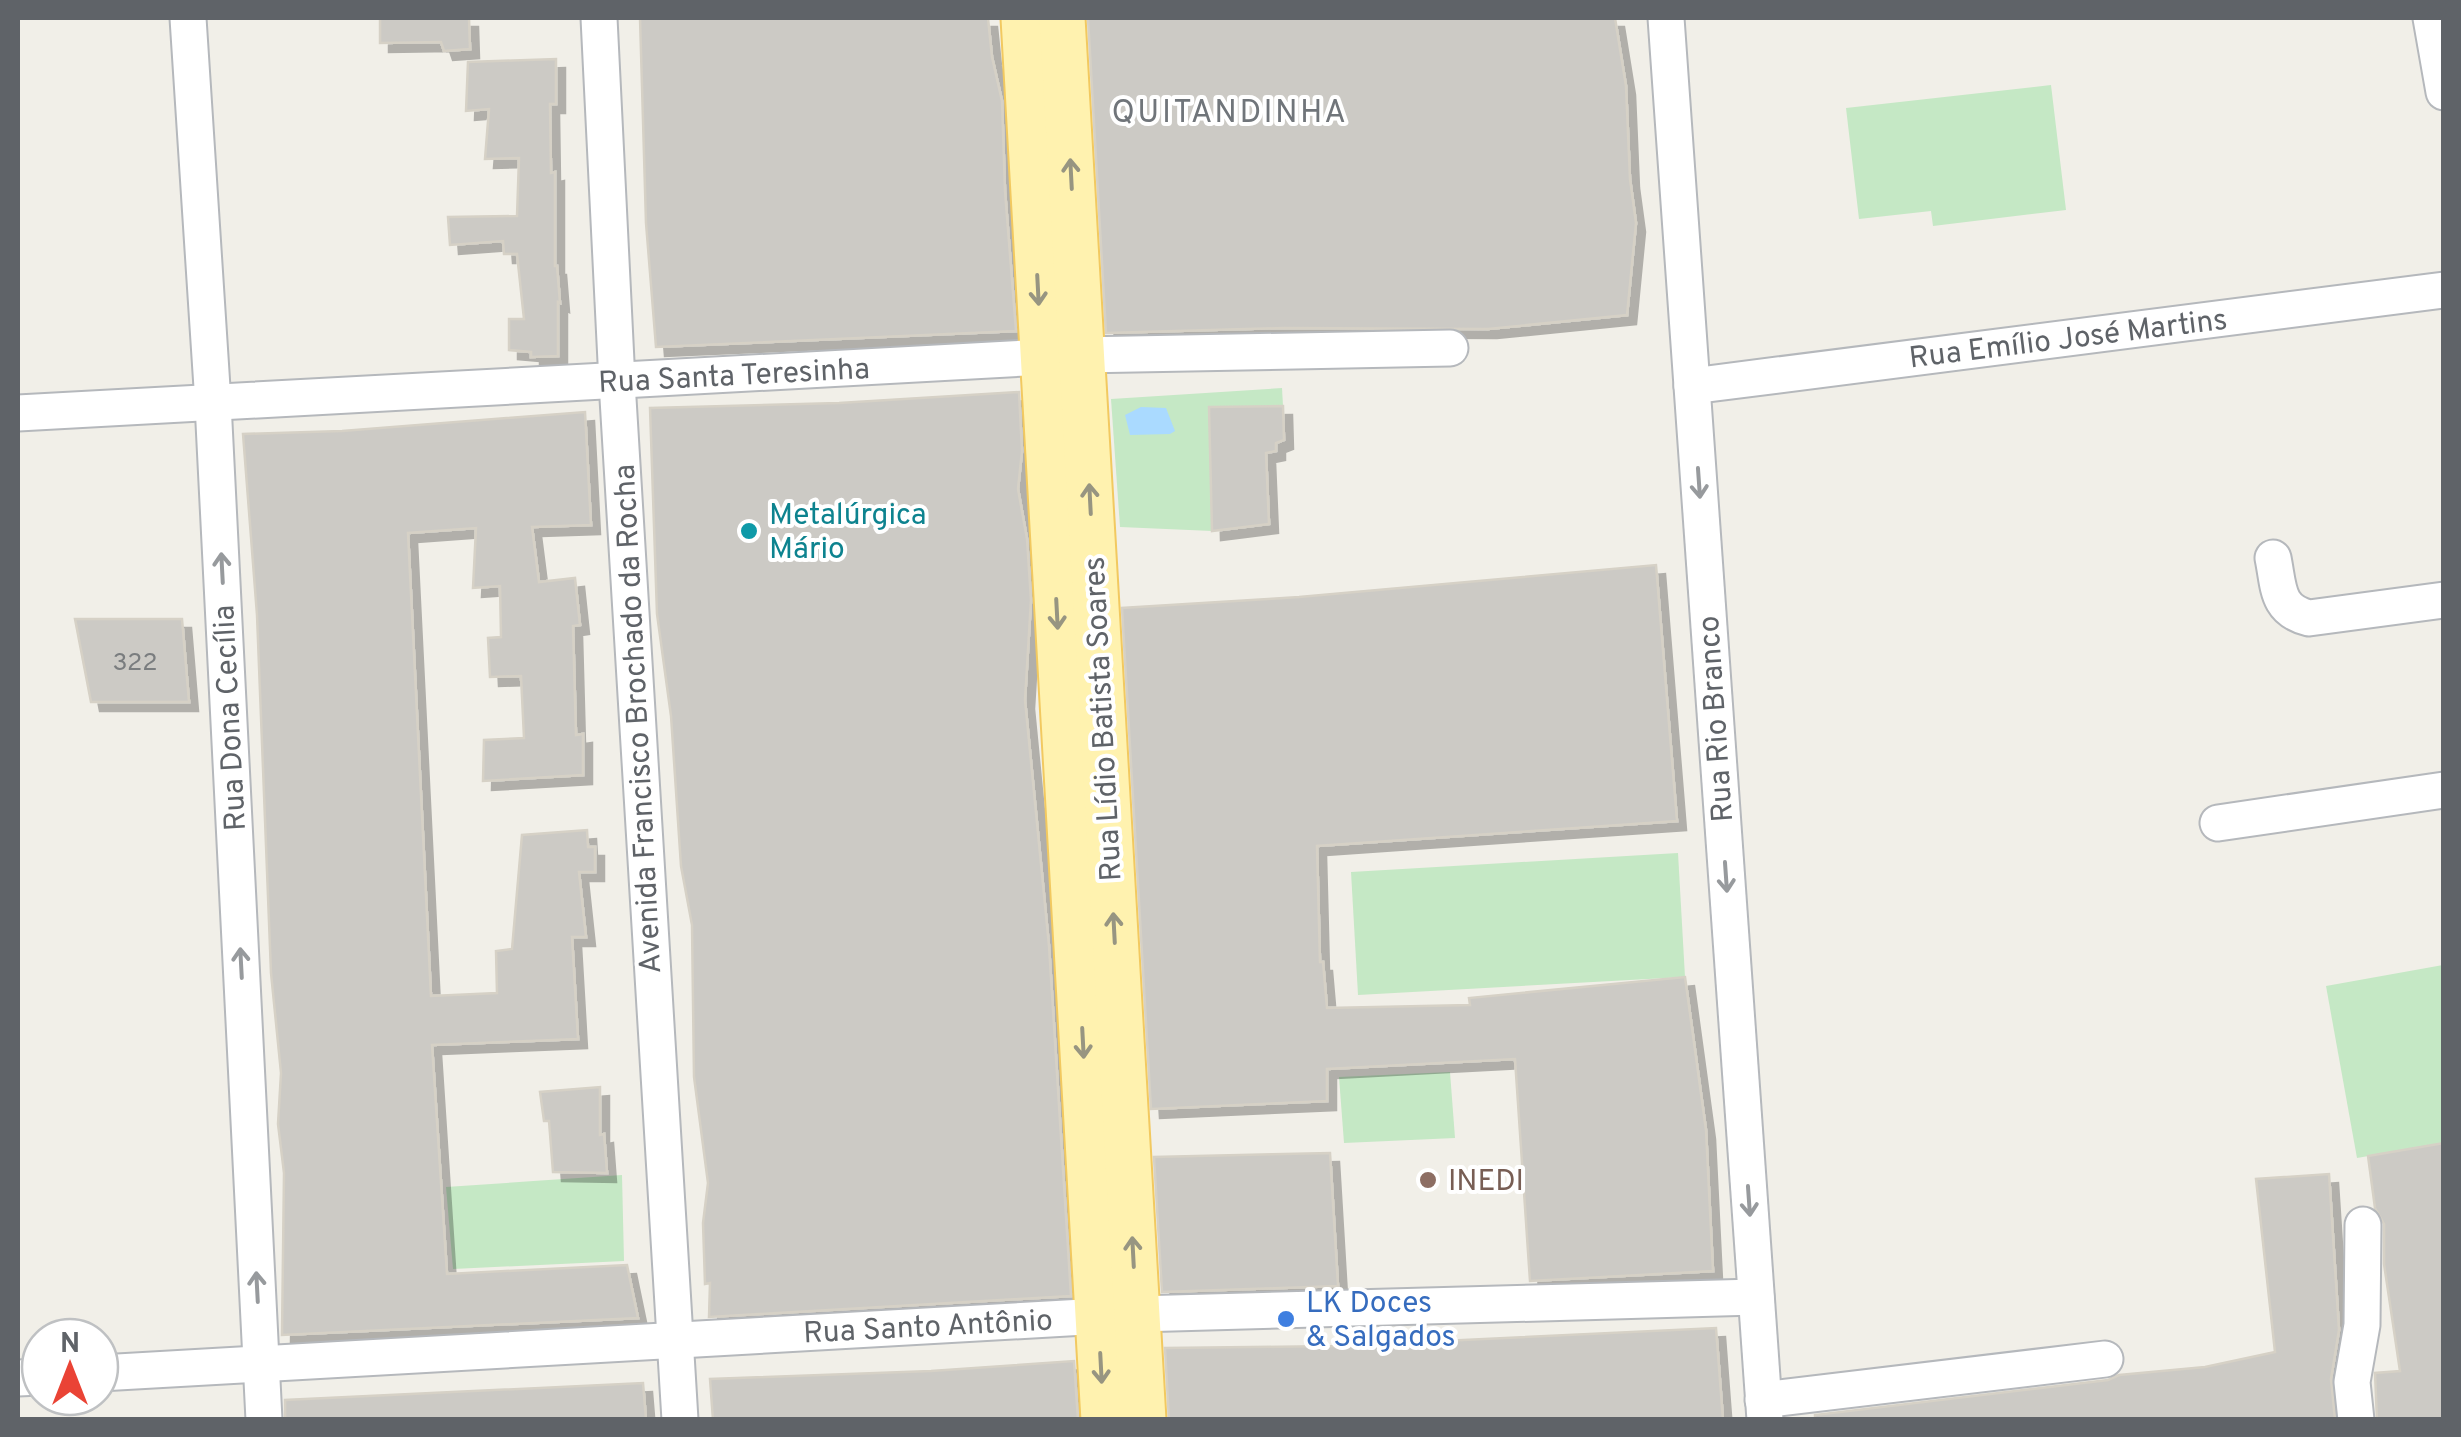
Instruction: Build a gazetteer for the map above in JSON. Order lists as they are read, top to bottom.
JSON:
{
  "streets": {
    "main road": ["Rua Lídio Batista Soares"],
    "street": [
      "Rua Emílio José Martins",
      "Rua Santa Teresinha",
      "Rua Dona Cecília",
      "Avenida Francisco Brochado da Rocha",
      "Rua Rio Branco",
      "Rua Santo Antônio"
    ]
  },
  "crossings": [
    ["Rua Emílio José Martins", "Rua Rio Branco"],
    ["Rua Santa Teresinha", "Rua Dona Cecília"],
    ["Rua Santa Teresinha", "Avenida Francisco Brochado da Rocha"],
    ["Rua Santa Teresinha", "Rua Lídio Batista Soares"],
    ["Rua Dona Cecília", "Rua Santo Antônio"],
    ["Avenida Francisco Brochado da Rocha", "Rua Santo Antônio"],
    ["Rua Lídio Batista Soares", "Rua Santo Antônio"],
    ["Rua Rio Branco", "Rua Santo Antônio"]
  ],
  "one_way": ["Rua Dona Cecília", "Rua Rio Branco"],
  "districts": ["QUITANDINHA"],
  "places": ["Metalúrgica Mário", "INEDI", "LK Doces & Salgados"],
  "house_numbers": ["322"],
  "north": "top"
}
